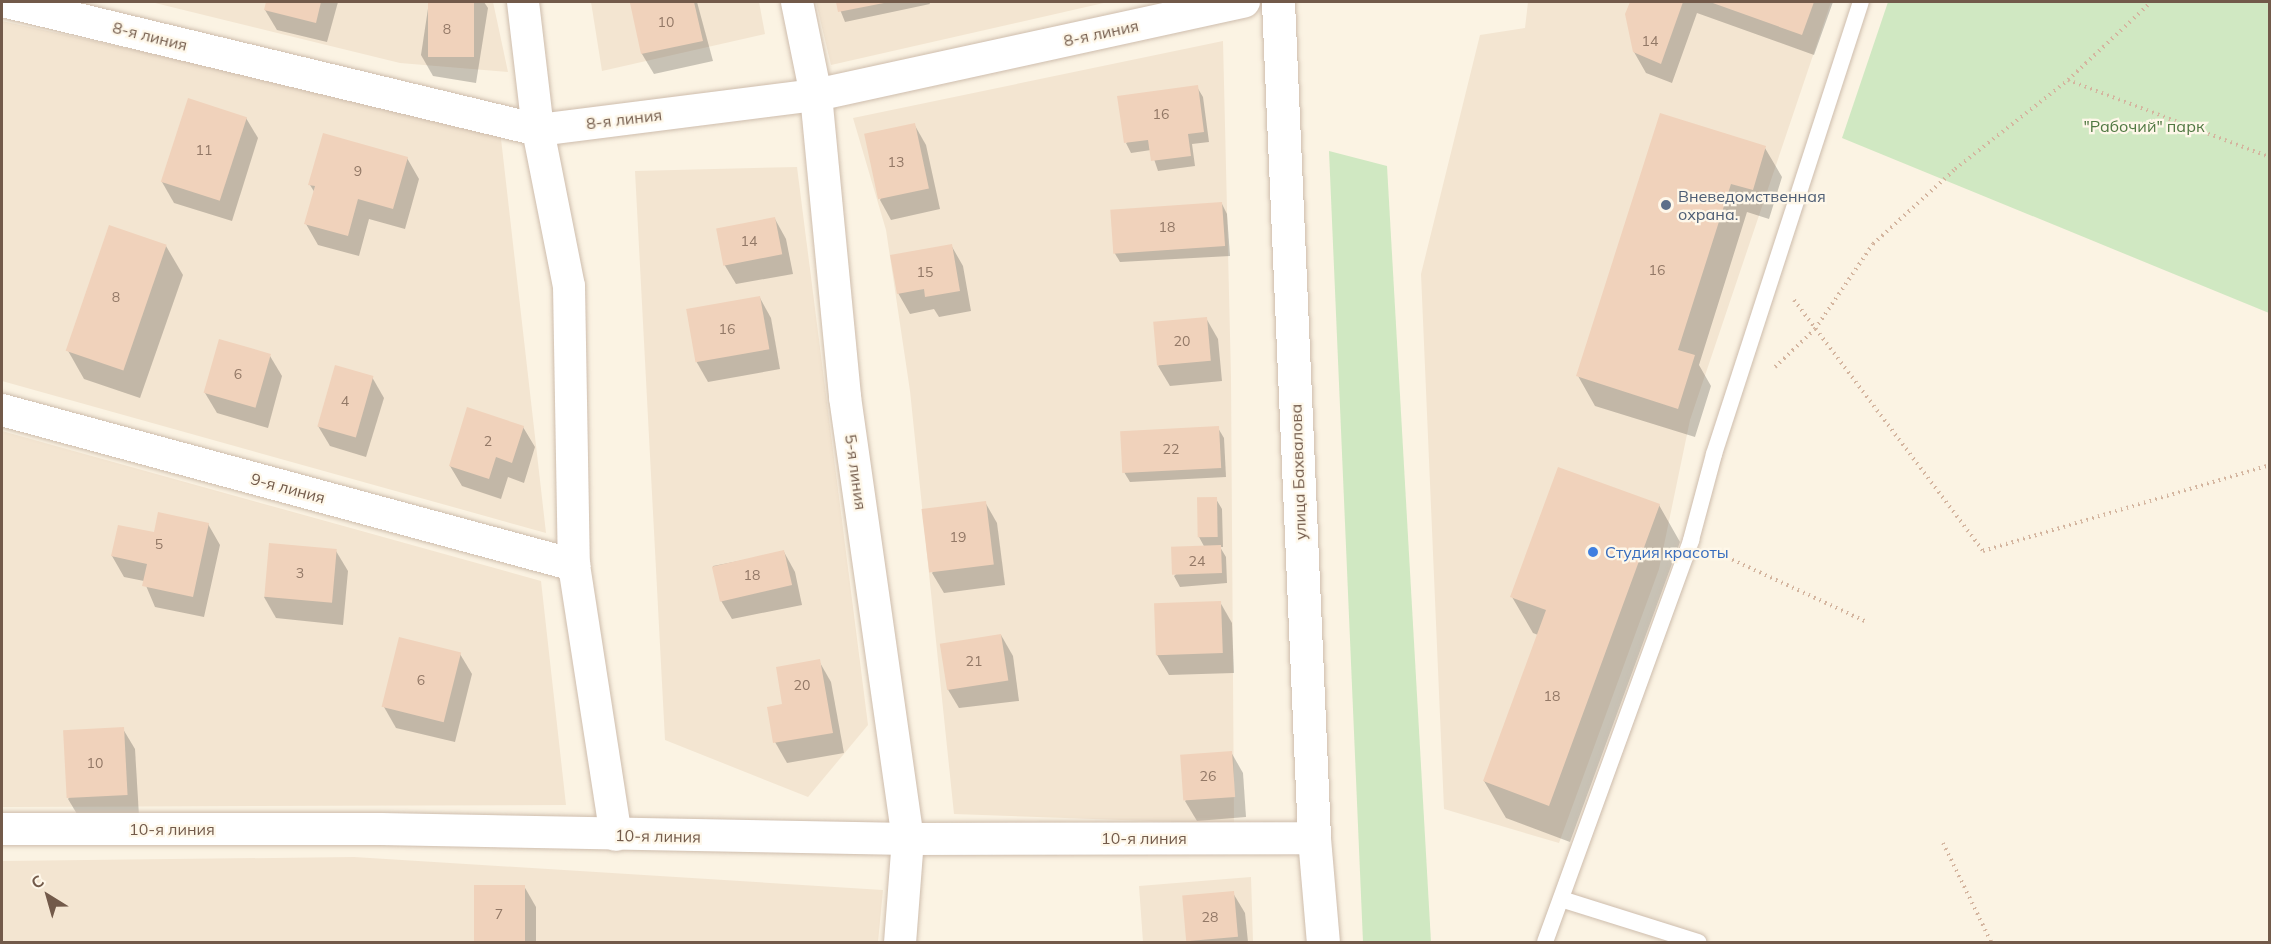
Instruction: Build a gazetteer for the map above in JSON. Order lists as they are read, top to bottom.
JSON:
{
  "streets": {
    "street": [
      "8-я линия",
      "5-я линия",
      "улица Бахвалова",
      "9-я линия",
      "10-я линия"
    ]
  },
  "crossings": [
    ["8-я линия", "5-я линия"],
    ["5-я линия", "10-я линия"],
    ["улица Бахвалова", "10-я линия"]
  ],
  "parks": ["\"Рабочий\" парк"],
  "places": ["Вневедомственная охрана.", "Студия красоты"],
  "house_numbers": [
    "10",
    "8",
    "14",
    "16",
    "11",
    "13",
    "9",
    "18",
    "14",
    "16",
    "15",
    "8",
    "16",
    "20",
    "6",
    "4",
    "2",
    "22",
    "19",
    "5",
    "24",
    "3",
    "18",
    "21",
    "6",
    "20",
    "18",
    "10",
    "26",
    "7",
    "28"
  ],
  "north": "top left"
}
